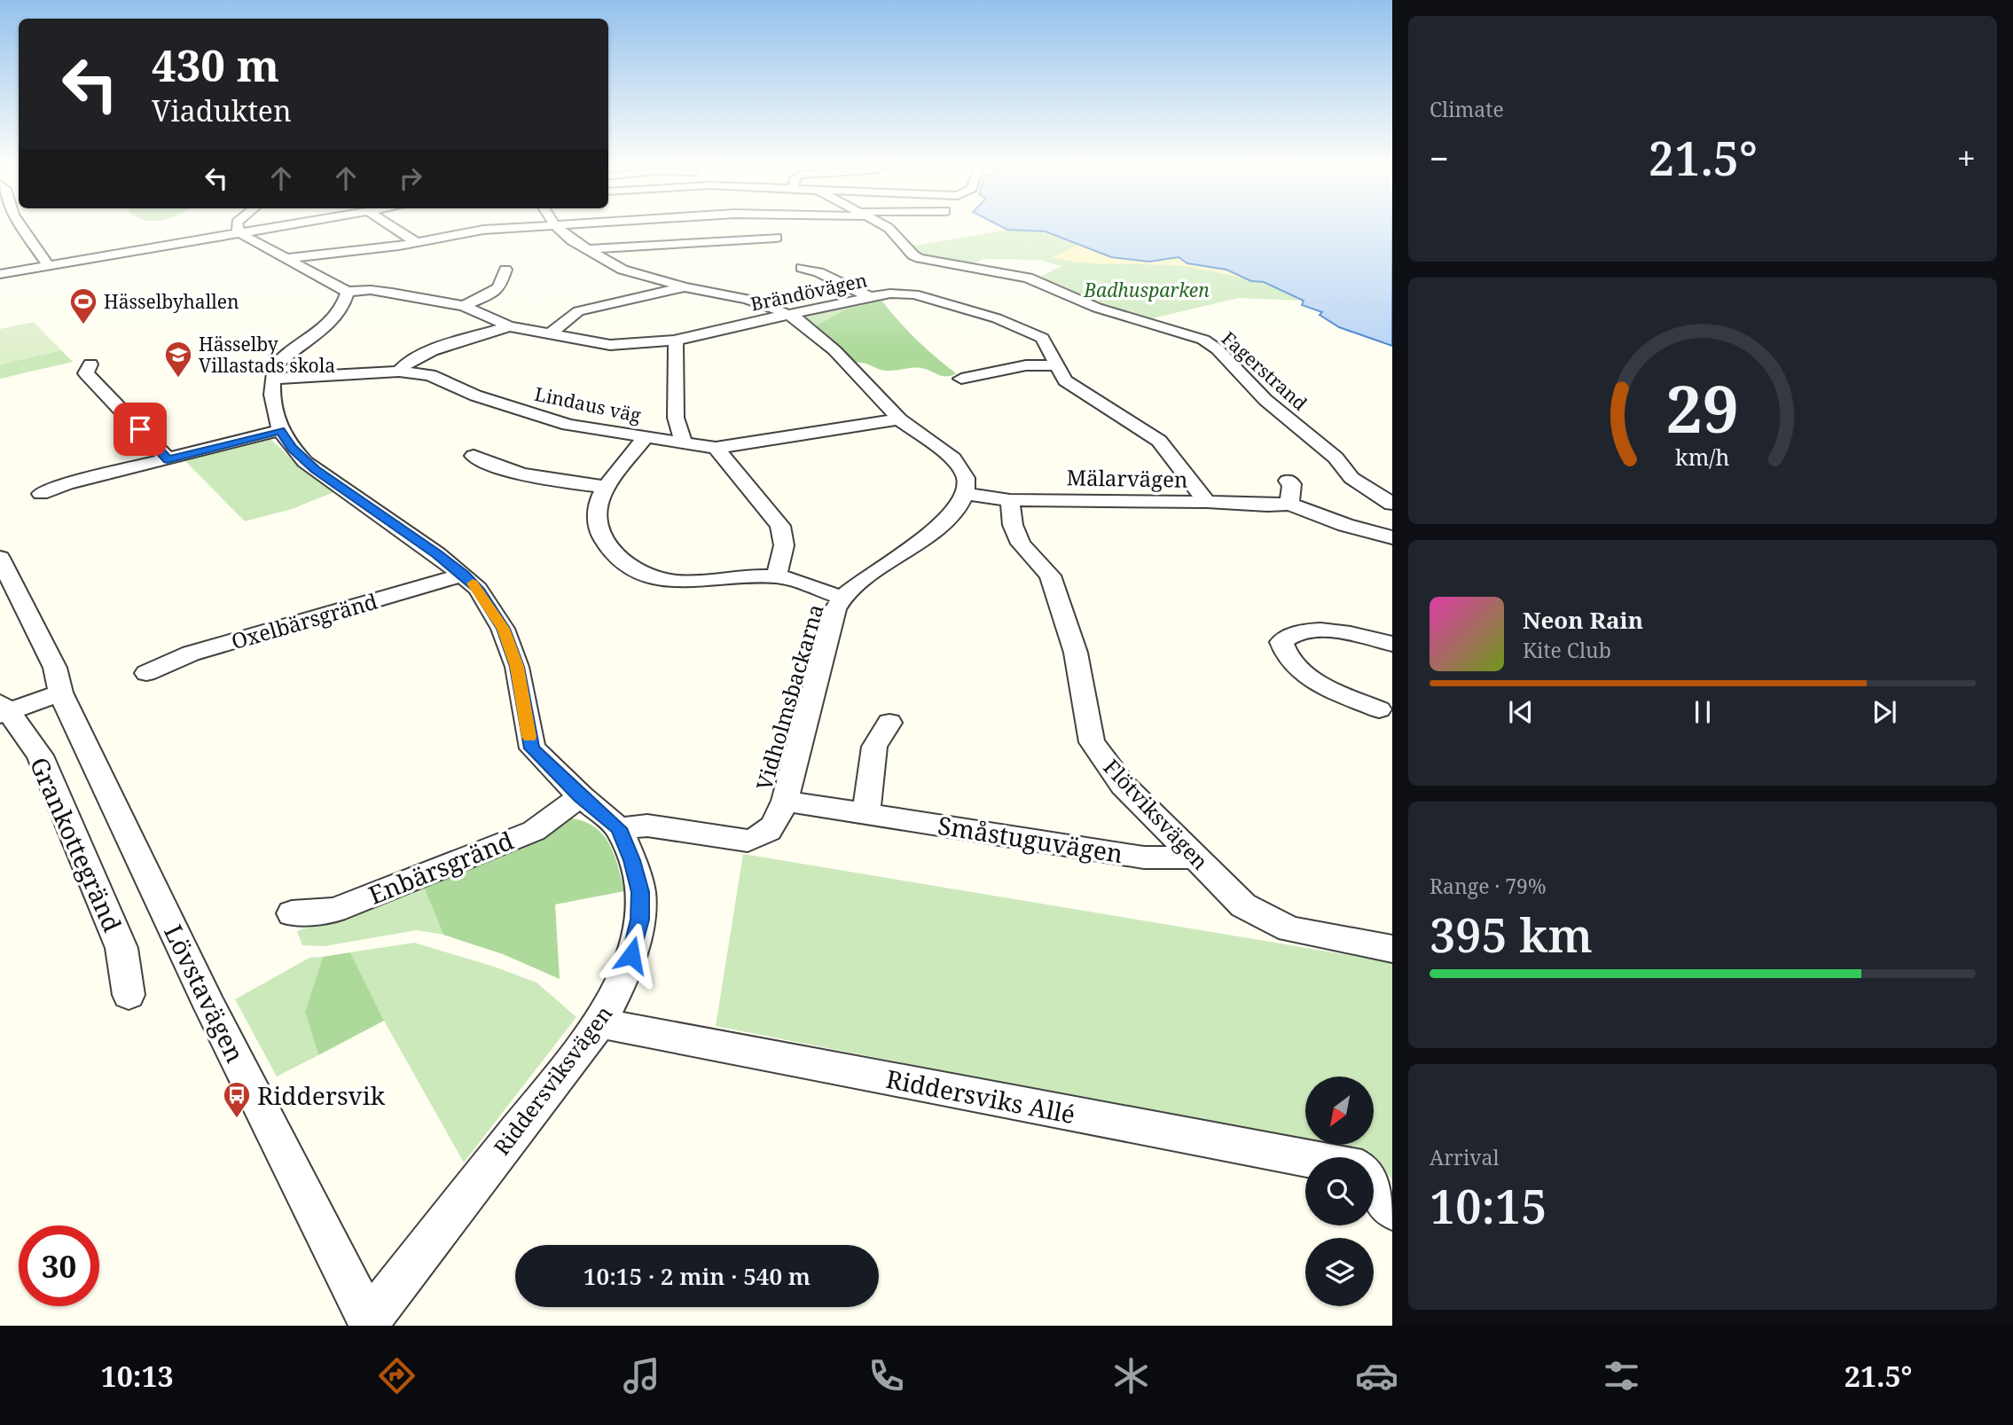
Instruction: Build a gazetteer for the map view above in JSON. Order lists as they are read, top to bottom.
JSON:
{
  "streets": {
    "street": [
      "Brändövägen",
      "Fagerstrand",
      "Lindaus väg",
      "Mälarvägen",
      "Oxelbärsgränd",
      "Vidholmsbackarna",
      "Flötviksvägen",
      "Småstuguvägen",
      "Grankottegränd",
      "Enbärsgränd",
      "Lövstavägen",
      "Riddersviksvägen",
      "Riddersviks Allé"
    ]
  },
  "crossings": [
    ["Brändövägen", "Mälarvägen"],
    ["Lindaus väg", "Riddersviksvägen"],
    ["Mälarvägen", "Vidholmsbackarna"],
    ["Mälarvägen", "Flötviksvägen"],
    ["Oxelbärsgränd", "Riddersviksvägen"],
    ["Vidholmsbackarna", "Småstuguvägen"],
    ["Vidholmsbackarna", "Riddersviksvägen"],
    ["Flötviksvägen", "Småstuguvägen"],
    ["Enbärsgränd", "Riddersviksvägen"],
    ["Lövstavägen", "Riddersviksvägen"],
    ["Riddersviksvägen", "Riddersviks Allé"]
  ],
  "parks": ["Badhusparken"],
  "places": {
    "sports": ["Hässelbyhallen"],
    "school or university": ["Hässelby Villastads skola"],
    "bus stop": ["Riddersvik"]
  },
  "north": "bottom left",
  "page": {
    "tile": [
      "Climate",
      ["Range · 79%", "395 km"],
      ["Arrival", "10:15"]
    ],
    "turn": ["430 m", "Viadukten"],
    "heat": ["−", "21.5°", "+"],
    "song": ["Neon Rain", "Kite Club"],
    "limit": "30",
    "trip": "10:15 · 2 min · 540 m",
    "tabs": ["10:13", "21.5°"],
    "gauge": ["29", "km/h"]
  }
}
